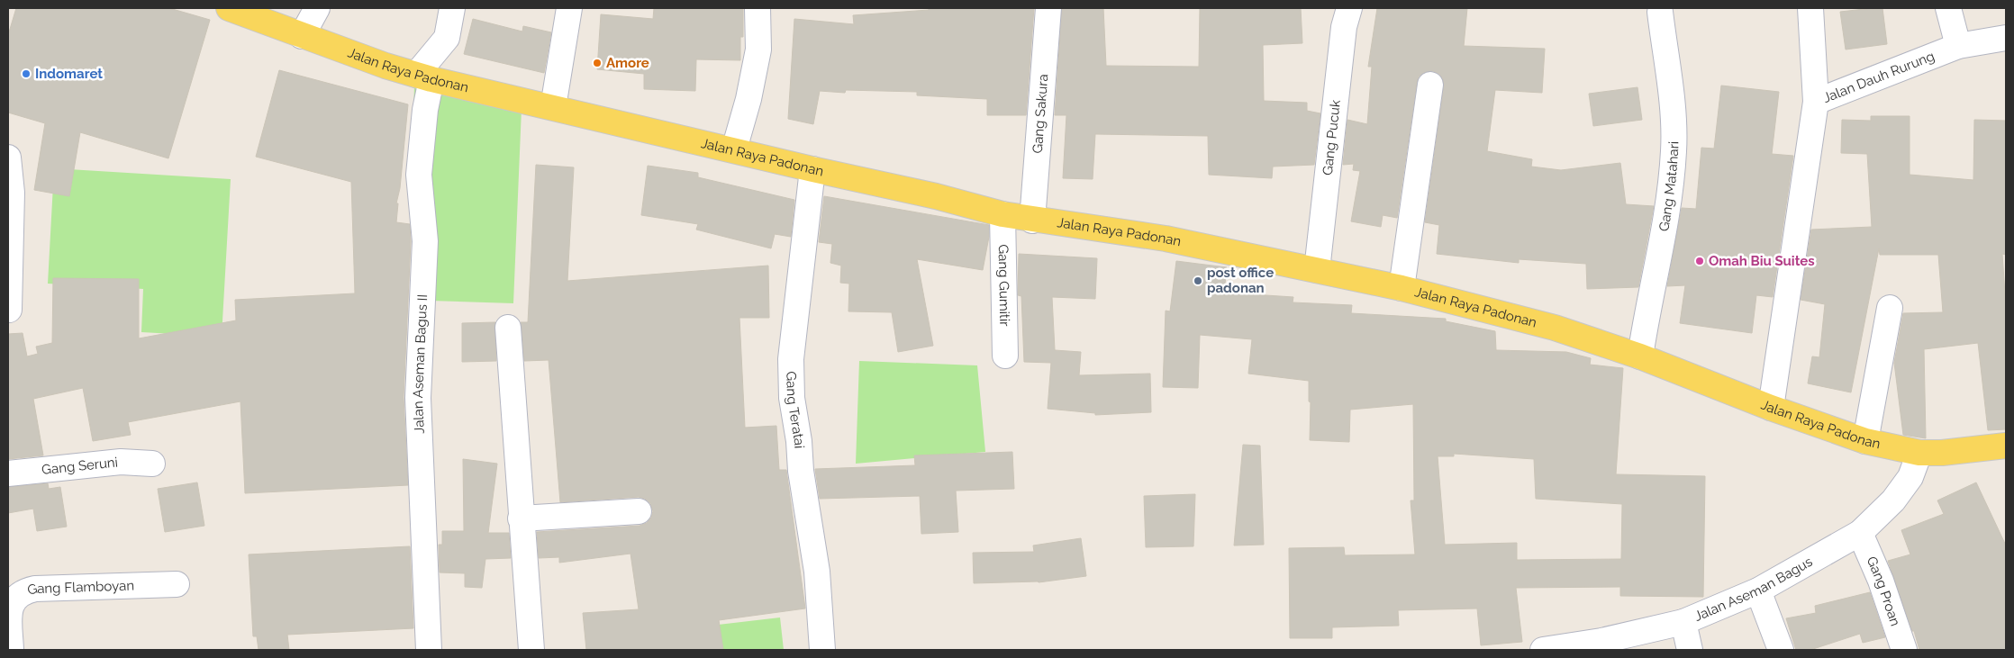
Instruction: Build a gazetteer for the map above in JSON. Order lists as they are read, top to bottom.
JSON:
{
  "streets": {
    "main road": ["Jalan Raya Padonan"],
    "street": [
      "Jalan Dauh Rurung",
      "Gang Sakura",
      "Gang Pucuk",
      "Gang Matahari",
      "Gang Gumitir",
      "Jalan Aseman Bagus II",
      "Gang Teratai",
      "Gang Seruni",
      "Jalan Aseman Bagus",
      "Gang Flamboyan",
      "Gang Proan"
    ]
  },
  "crossings": [
    ["Jalan Raya Padonan", "Gang Sakura"],
    ["Jalan Raya Padonan", "Gang Pucuk"],
    ["Jalan Raya Padonan", "Gang Matahari"],
    ["Jalan Raya Padonan", "Gang Gumitir"],
    ["Jalan Raya Padonan", "Jalan Aseman Bagus II"],
    ["Jalan Raya Padonan", "Gang Teratai"],
    ["Jalan Raya Padonan", "Jalan Aseman Bagus"],
    ["Jalan Aseman Bagus", "Gang Proan"]
  ],
  "places": [
    "Amore",
    "Indomaret",
    "Omah Biu Suites",
    "post office padonan"
  ]
}
